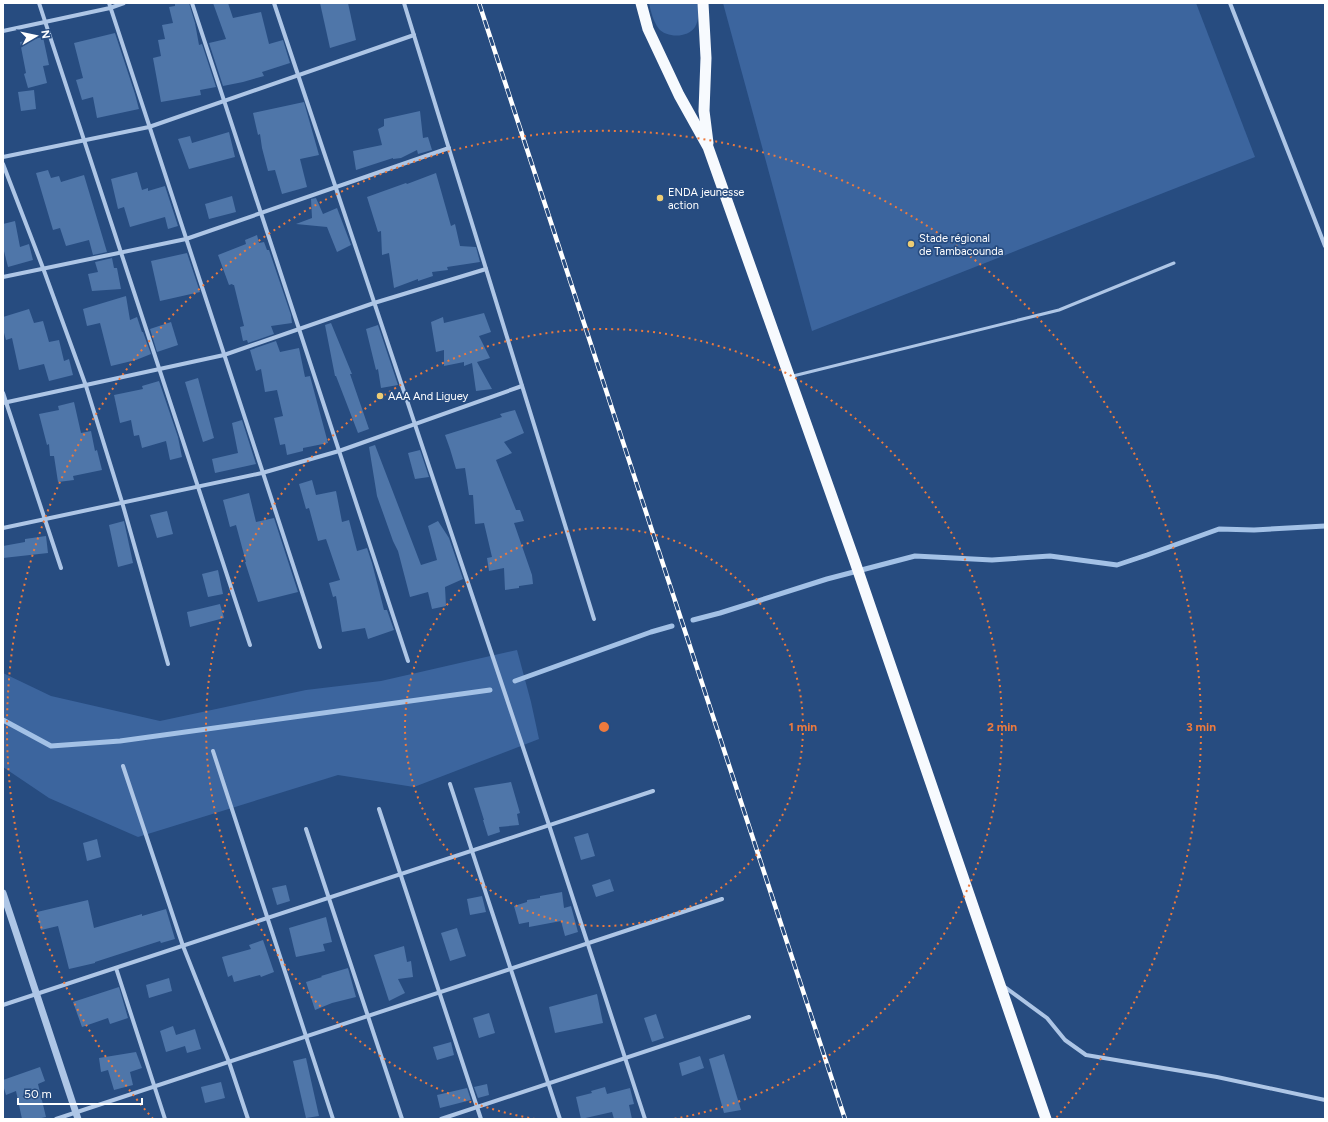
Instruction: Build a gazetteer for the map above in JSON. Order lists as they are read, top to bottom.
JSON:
{
  "places": ["ENDA jeunesse action", "Stade régional de Tambacounda", "AAA And Liguey"],
  "scale_bar": "50 m",
  "north": "right",
  "rings": ["1 min", "2 min", "3 min"]
}
